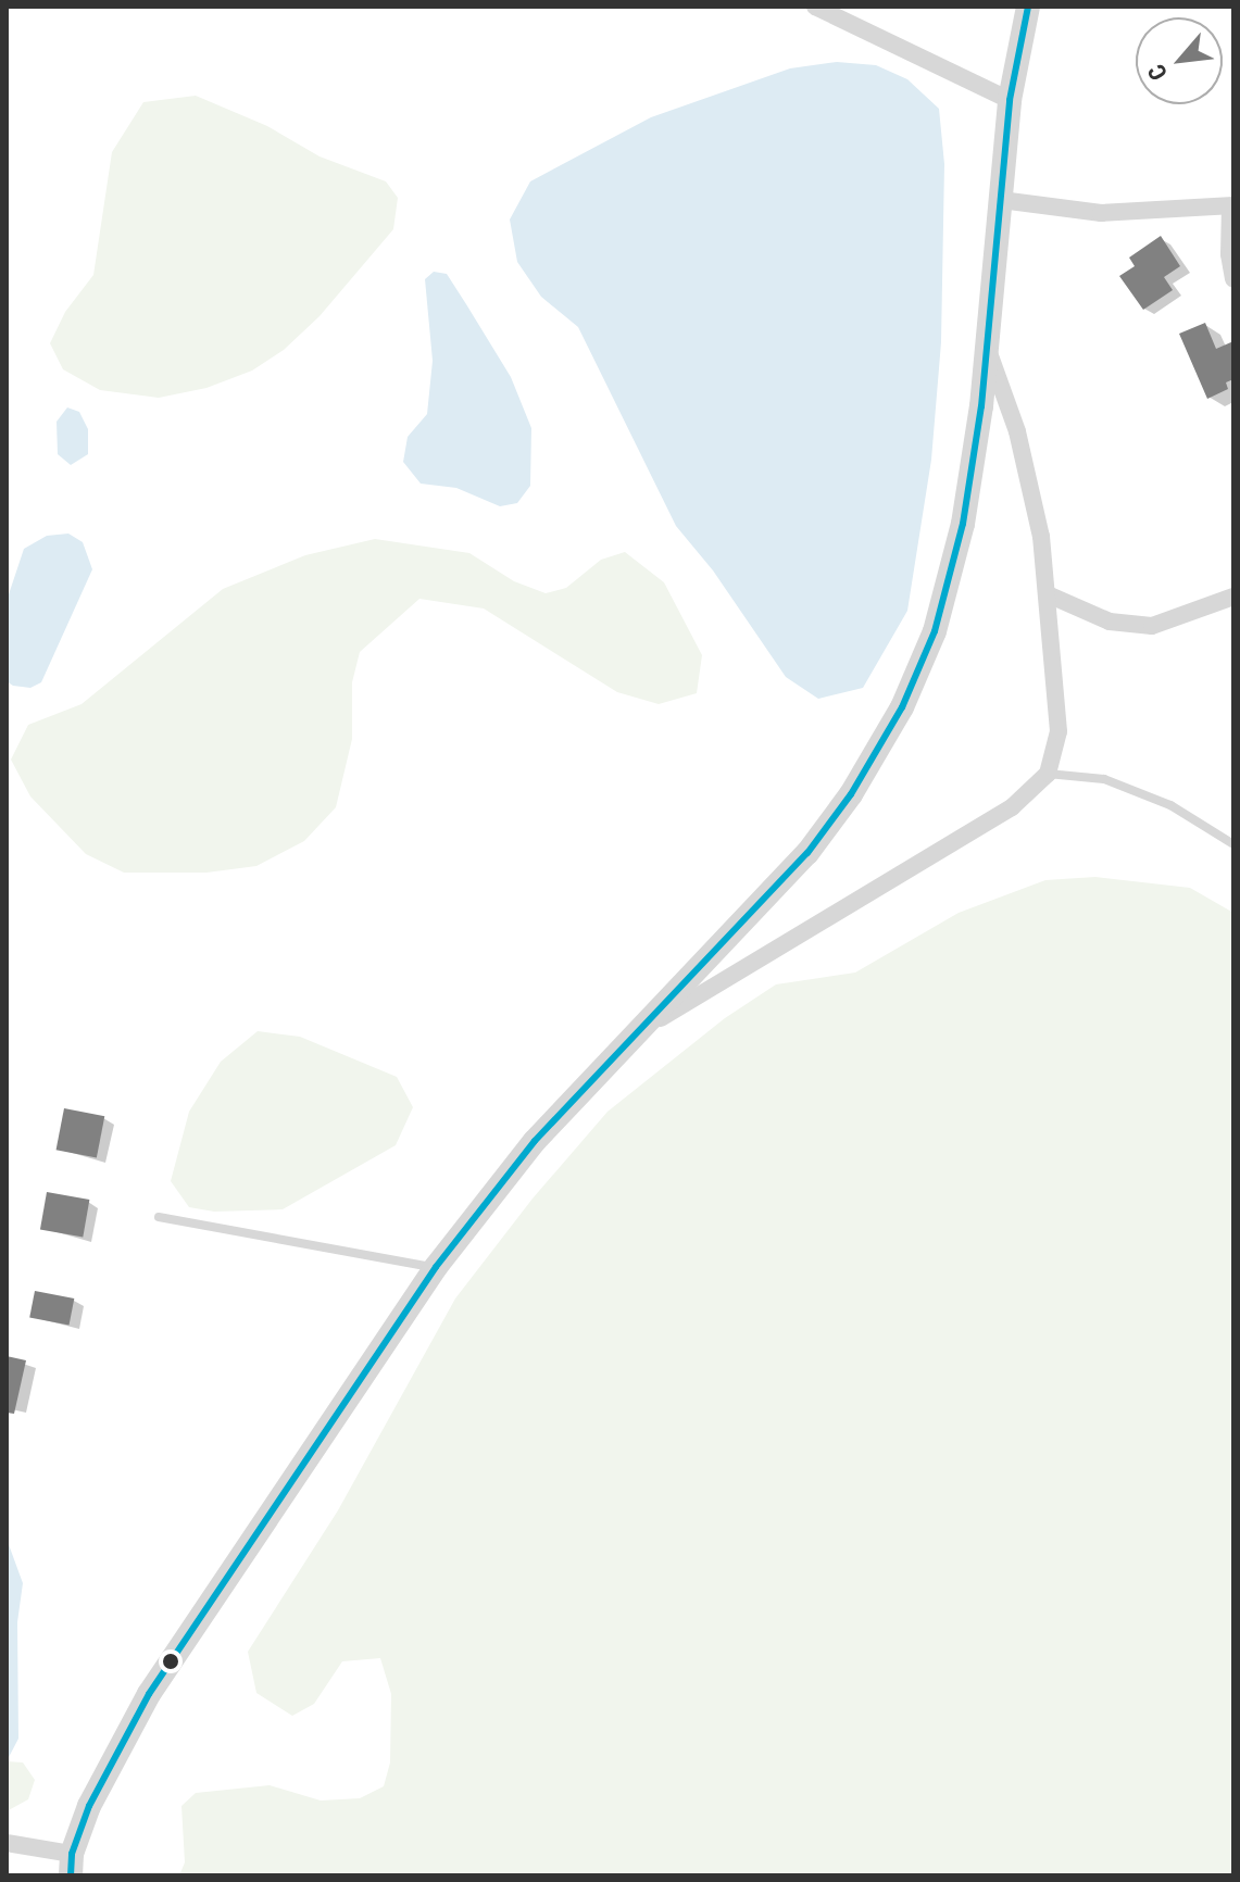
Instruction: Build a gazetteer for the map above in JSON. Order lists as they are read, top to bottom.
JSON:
{
  "north": "bottom left"
}
